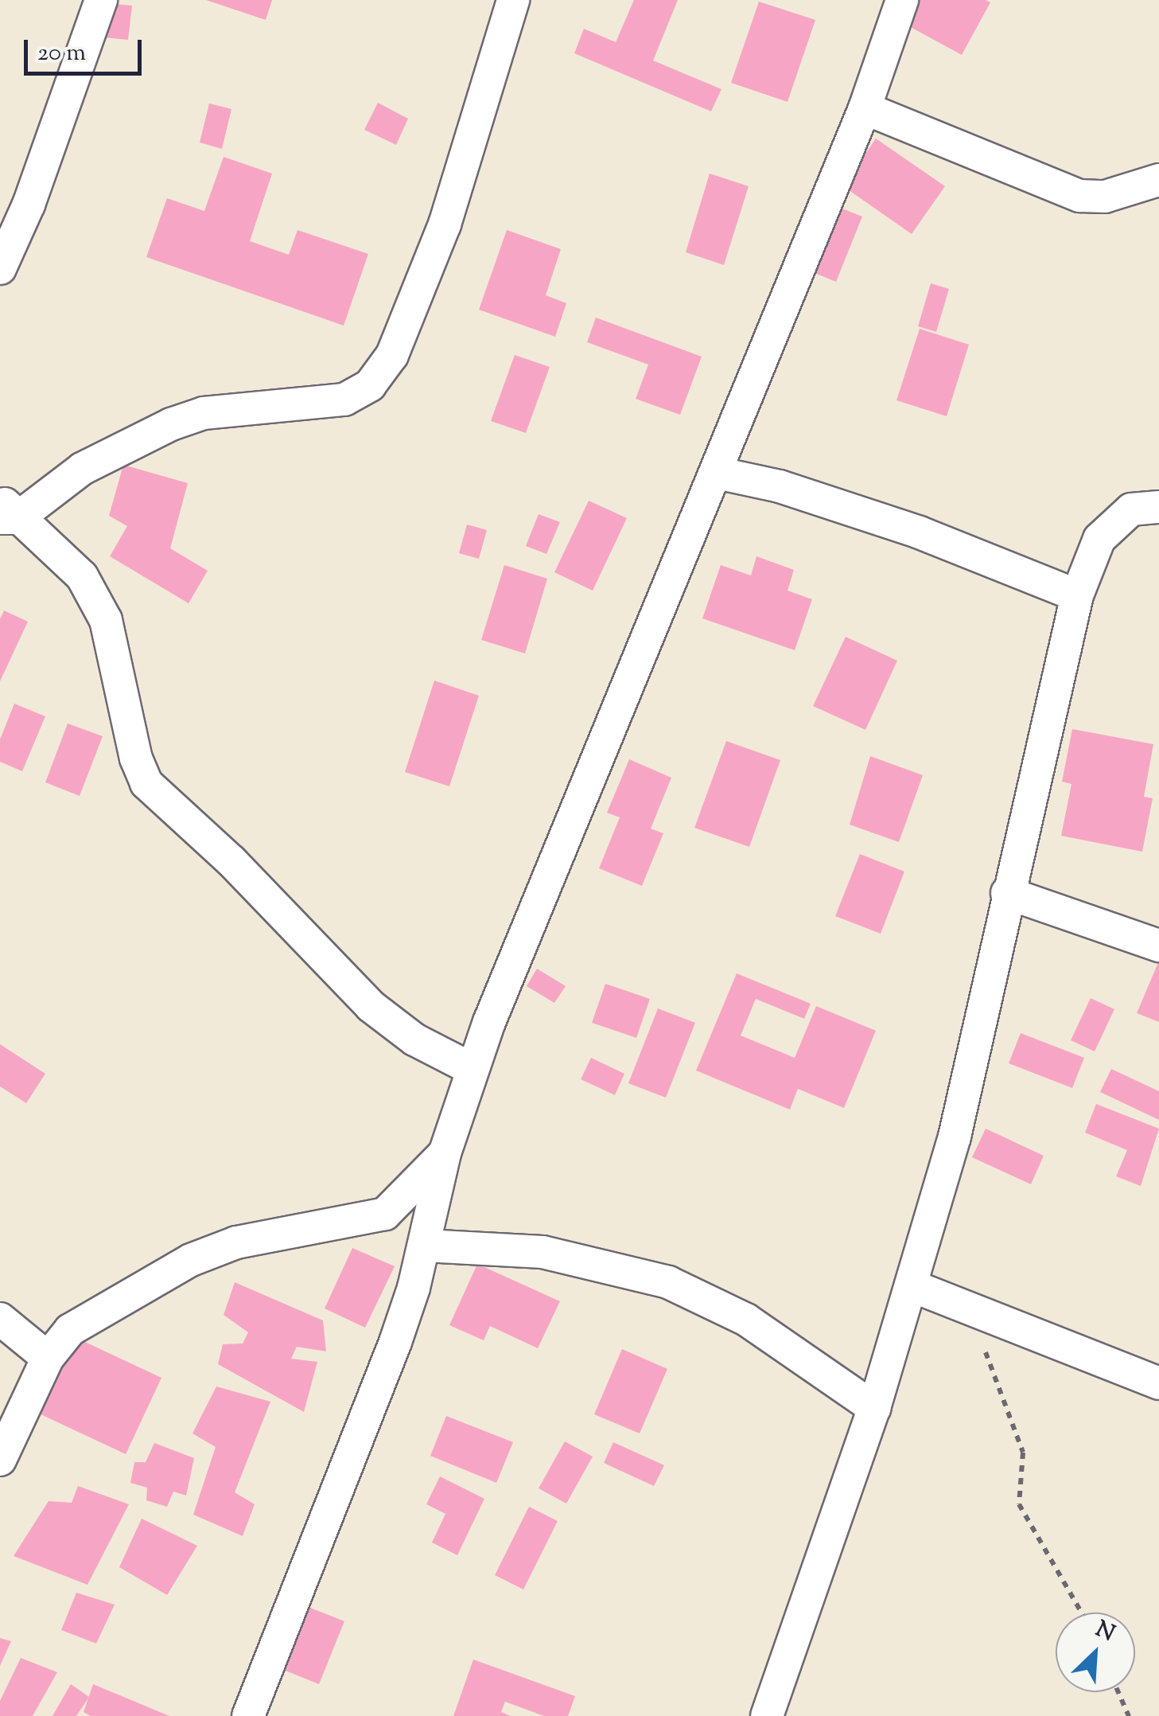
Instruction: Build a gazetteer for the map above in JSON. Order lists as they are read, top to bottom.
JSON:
{
  "scale_bar": "20 m",
  "north": "top right"
}
